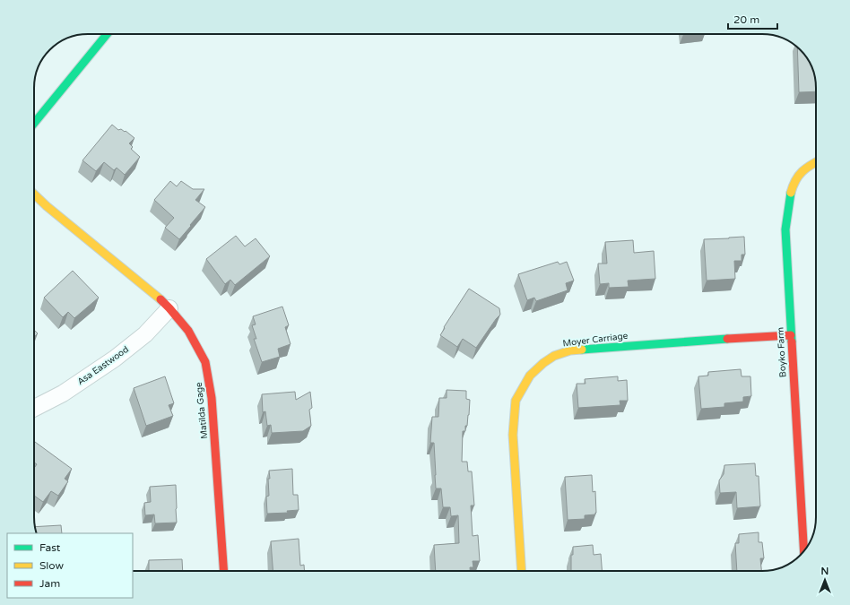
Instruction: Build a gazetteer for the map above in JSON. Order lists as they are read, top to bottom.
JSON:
{
  "streets": {
    "street": [
      "Moyer Carriage",
      "Boyko Farm",
      "Asa Eastwood",
      "Matilda Gage"
    ]
  },
  "crossings": [
    ["Moyer Carriage", "Boyko Farm"],
    ["Asa Eastwood", "Matilda Gage"]
  ],
  "legend": ["Fast", "Slow", "Jam"],
  "scale_bar": "20 m",
  "north": "top"
}
